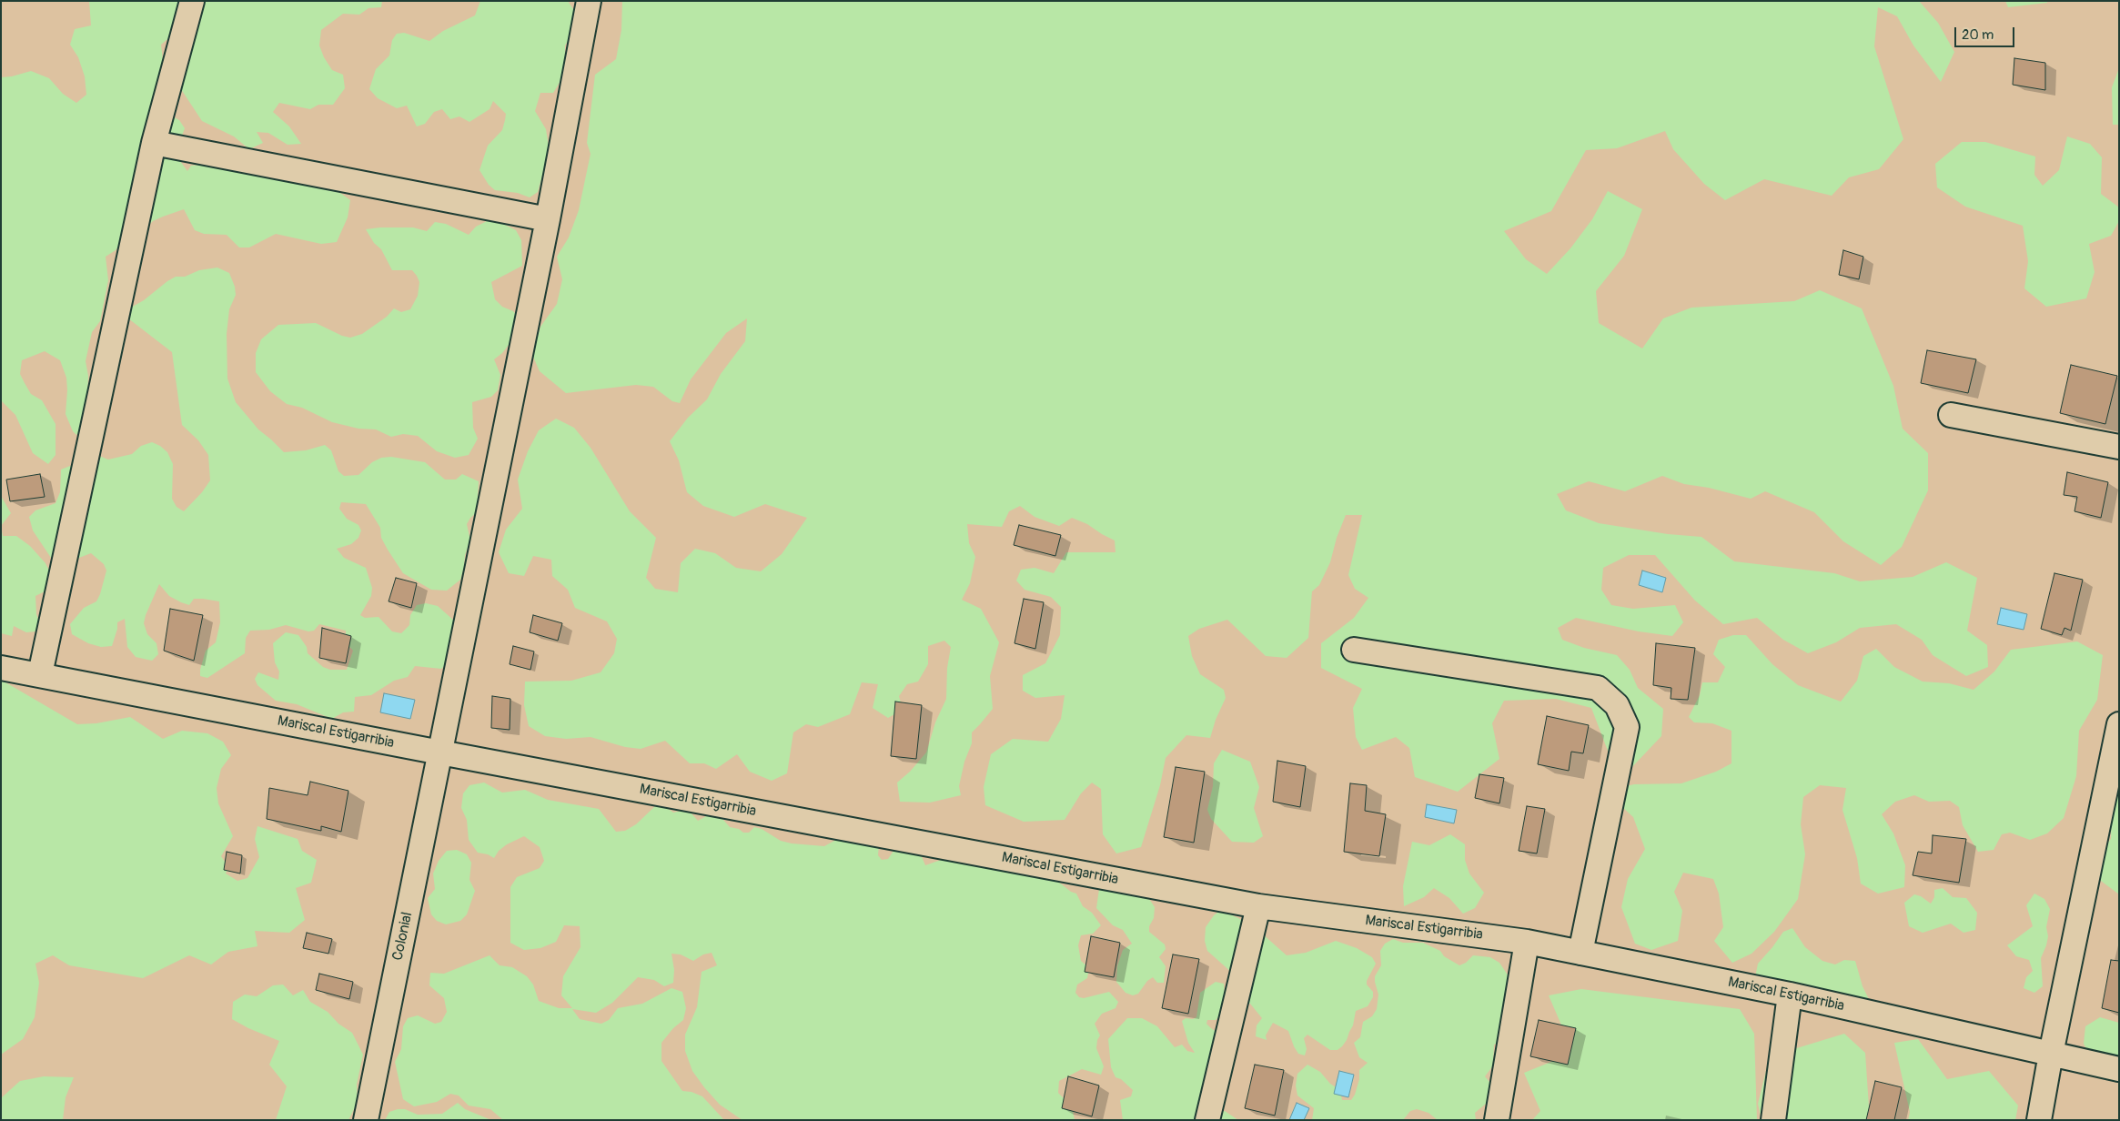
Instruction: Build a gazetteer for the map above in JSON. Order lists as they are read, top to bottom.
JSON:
{
  "streets": {
    "street": ["Mariscal Estigarribia", "Colonial"]
  },
  "crossings": [
    ["Mariscal Estigarribia", "Colonial"]
  ],
  "scale_bar": "20 m"
}
